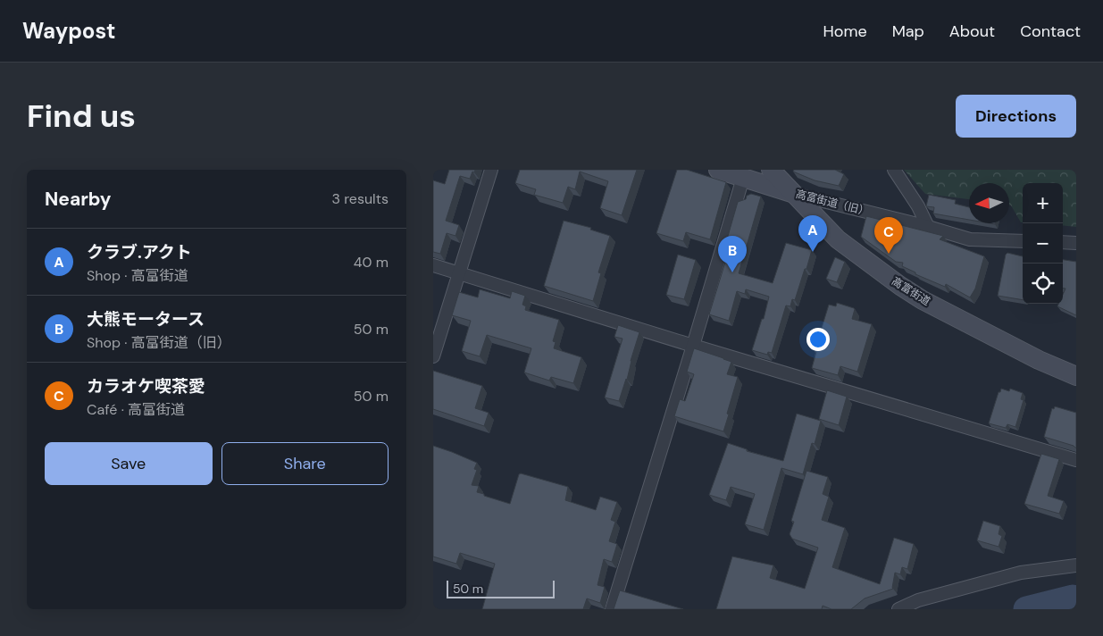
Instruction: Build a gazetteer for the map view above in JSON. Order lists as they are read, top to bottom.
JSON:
{
  "streets": {
    "street": ["高富街道（旧）", "高富街道"]
  },
  "crossings": [
    ["高富街道（旧）", "高富街道"]
  ],
  "scale_bar": "50 m",
  "north": "left",
  "page": {
    "header": "Waypost",
    "nav": [
      "Home",
      "Map",
      "About",
      "Contact"
    ],
    "buttons": [
      "Directions",
      ["Save", "Share"]
    ],
    "title": "Find us",
    "heading": ["Nearby", "3 results"],
    "map_buttons": ["+", "−"],
    "pins": ["A", "C", "B"],
    "list": [
      {
        "mark": "A",
        "name": "クラブ.アクト",
        "note": "Shop · 高富街道",
        "value": "40 m"
      },
      {
        "mark": "B",
        "name": "大熊モータース",
        "note": "Shop · 高富街道（旧）",
        "value": "50 m"
      },
      {
        "mark": "C",
        "name": "カラオケ喫茶愛",
        "note": "Café · 高富街道",
        "value": "50 m"
      }
    ],
    "scale": "50 m"
  }
}
